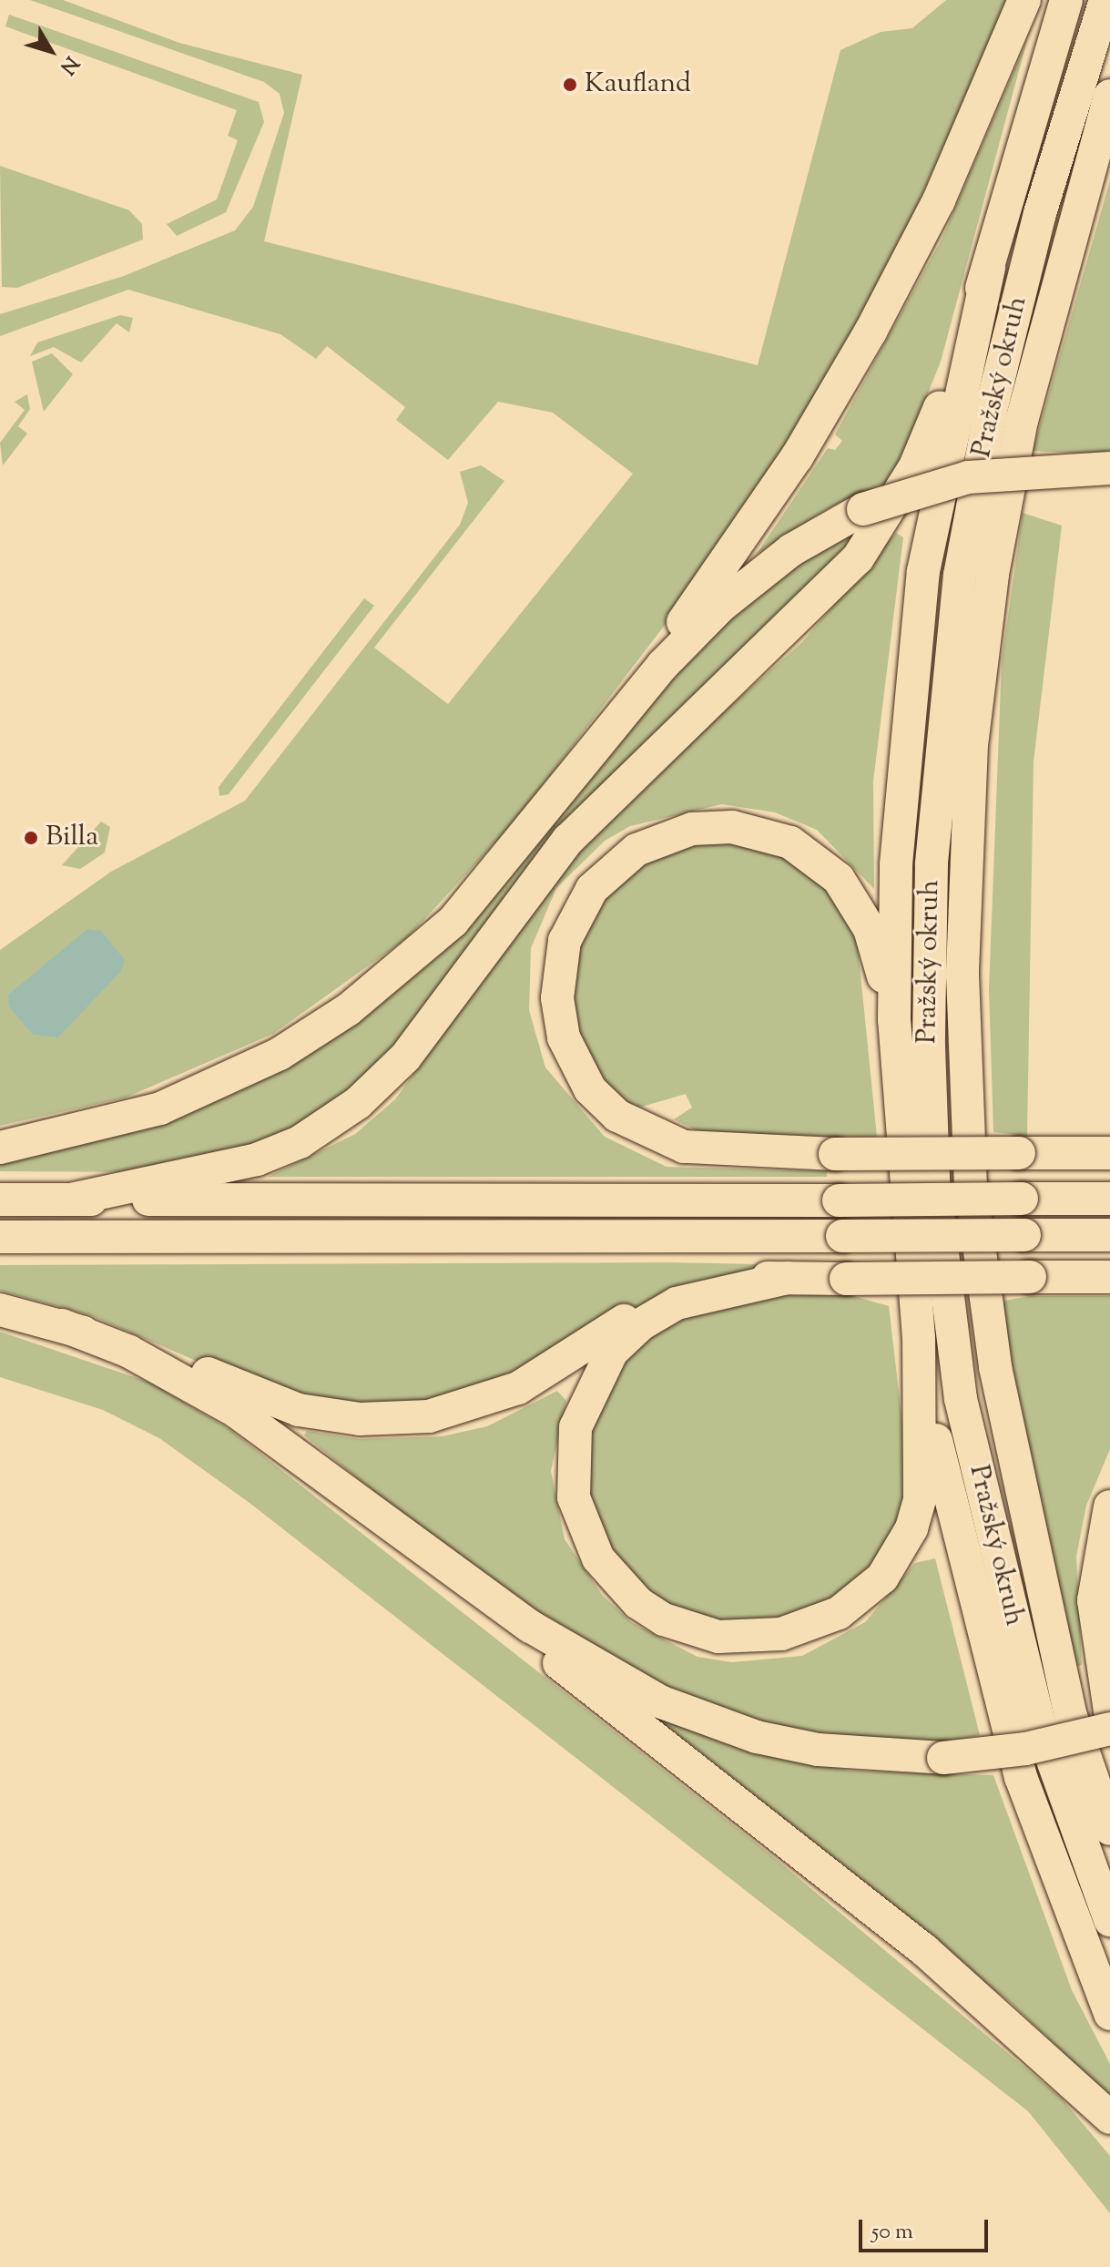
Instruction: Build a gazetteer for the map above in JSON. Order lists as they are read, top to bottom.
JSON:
{
  "streets": {
    "highway": ["Pražský okruh"]
  },
  "places": ["Kaufland", "Billa"],
  "scale_bar": "50 m",
  "north": "bottom right"
}
